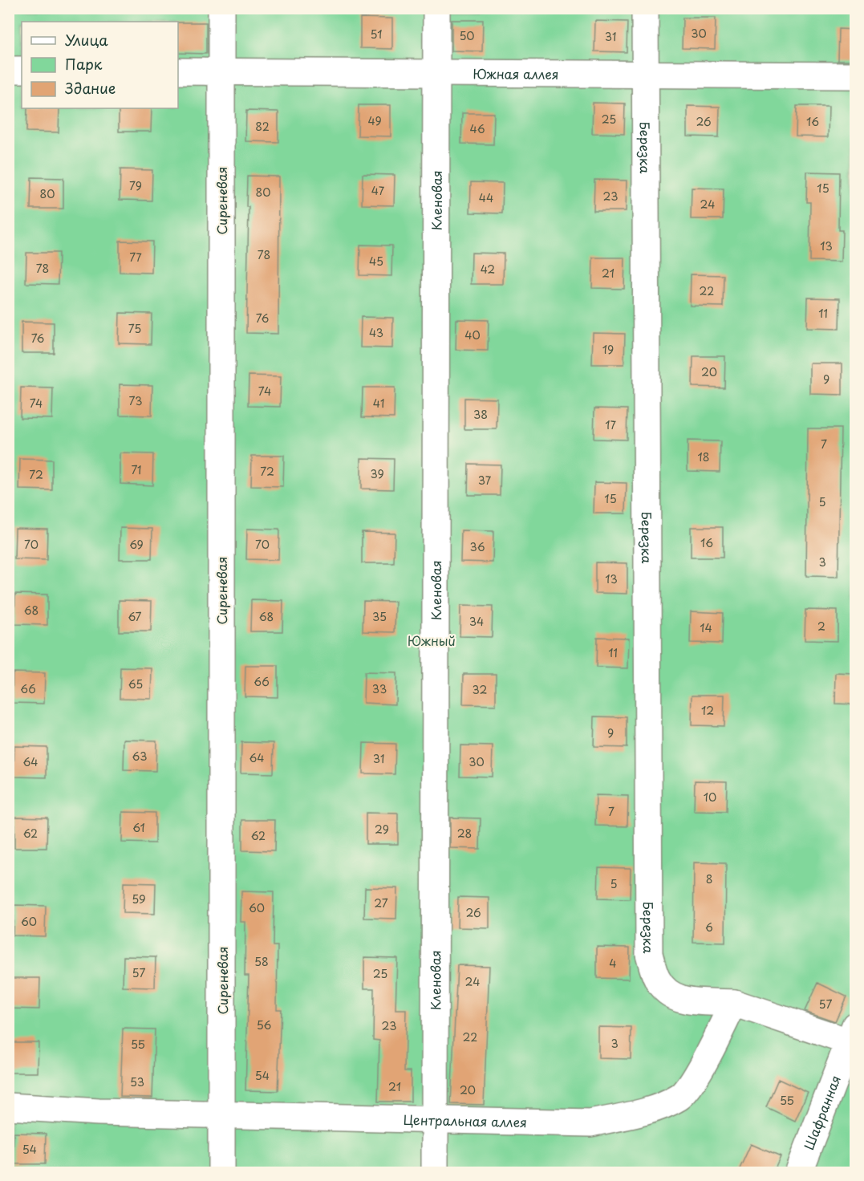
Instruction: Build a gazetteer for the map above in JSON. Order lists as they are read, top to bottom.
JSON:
{
  "streets": {
    "street": [
      "Южная аллея",
      "Березка",
      "Сиреневая",
      "Кленовая",
      "Шафранная",
      "Центральная аллея"
    ]
  },
  "crossings": [
    ["Южная аллея", "Березка"],
    ["Южная аллея", "Сиреневая"],
    ["Южная аллея", "Кленовая"],
    ["Березка", "Центральная аллея"],
    ["Сиреневая", "Центральная аллея"],
    ["Кленовая", "Центральная аллея"]
  ],
  "parks": ["Южный"],
  "house_numbers": [
    "30",
    "51",
    "50",
    "31",
    "25",
    "49",
    "26",
    "16",
    "82",
    "46",
    "79",
    "15",
    "47",
    "80",
    "80",
    "23",
    "44",
    "24",
    "13",
    "78",
    "77",
    "45",
    "78",
    "42",
    "21",
    "22",
    "11",
    "76",
    "75",
    "43",
    "40",
    "76",
    "19",
    "20",
    "9",
    "74",
    "73",
    "74",
    "41",
    "38",
    "17",
    "7",
    "18",
    "71",
    "72",
    "39",
    "72",
    "37",
    "15",
    "5",
    "16",
    "70",
    "69",
    "70",
    "36",
    "3",
    "13",
    "68",
    "67",
    "68",
    "35",
    "34",
    "2",
    "14",
    "11",
    "66",
    "65",
    "66",
    "33",
    "32",
    "12",
    "9",
    "63",
    "64",
    "31",
    "64",
    "30",
    "10",
    "7",
    "61",
    "29",
    "62",
    "28",
    "62",
    "8",
    "5",
    "59",
    "27",
    "60",
    "26",
    "60",
    "6",
    "58",
    "4",
    "57",
    "25",
    "24",
    "57",
    "56",
    "23",
    "22",
    "3",
    "55",
    "54",
    "53",
    "21",
    "20",
    "55",
    "54"
  ],
  "legend": ["Улица", "Парк", "Здание"]
}
